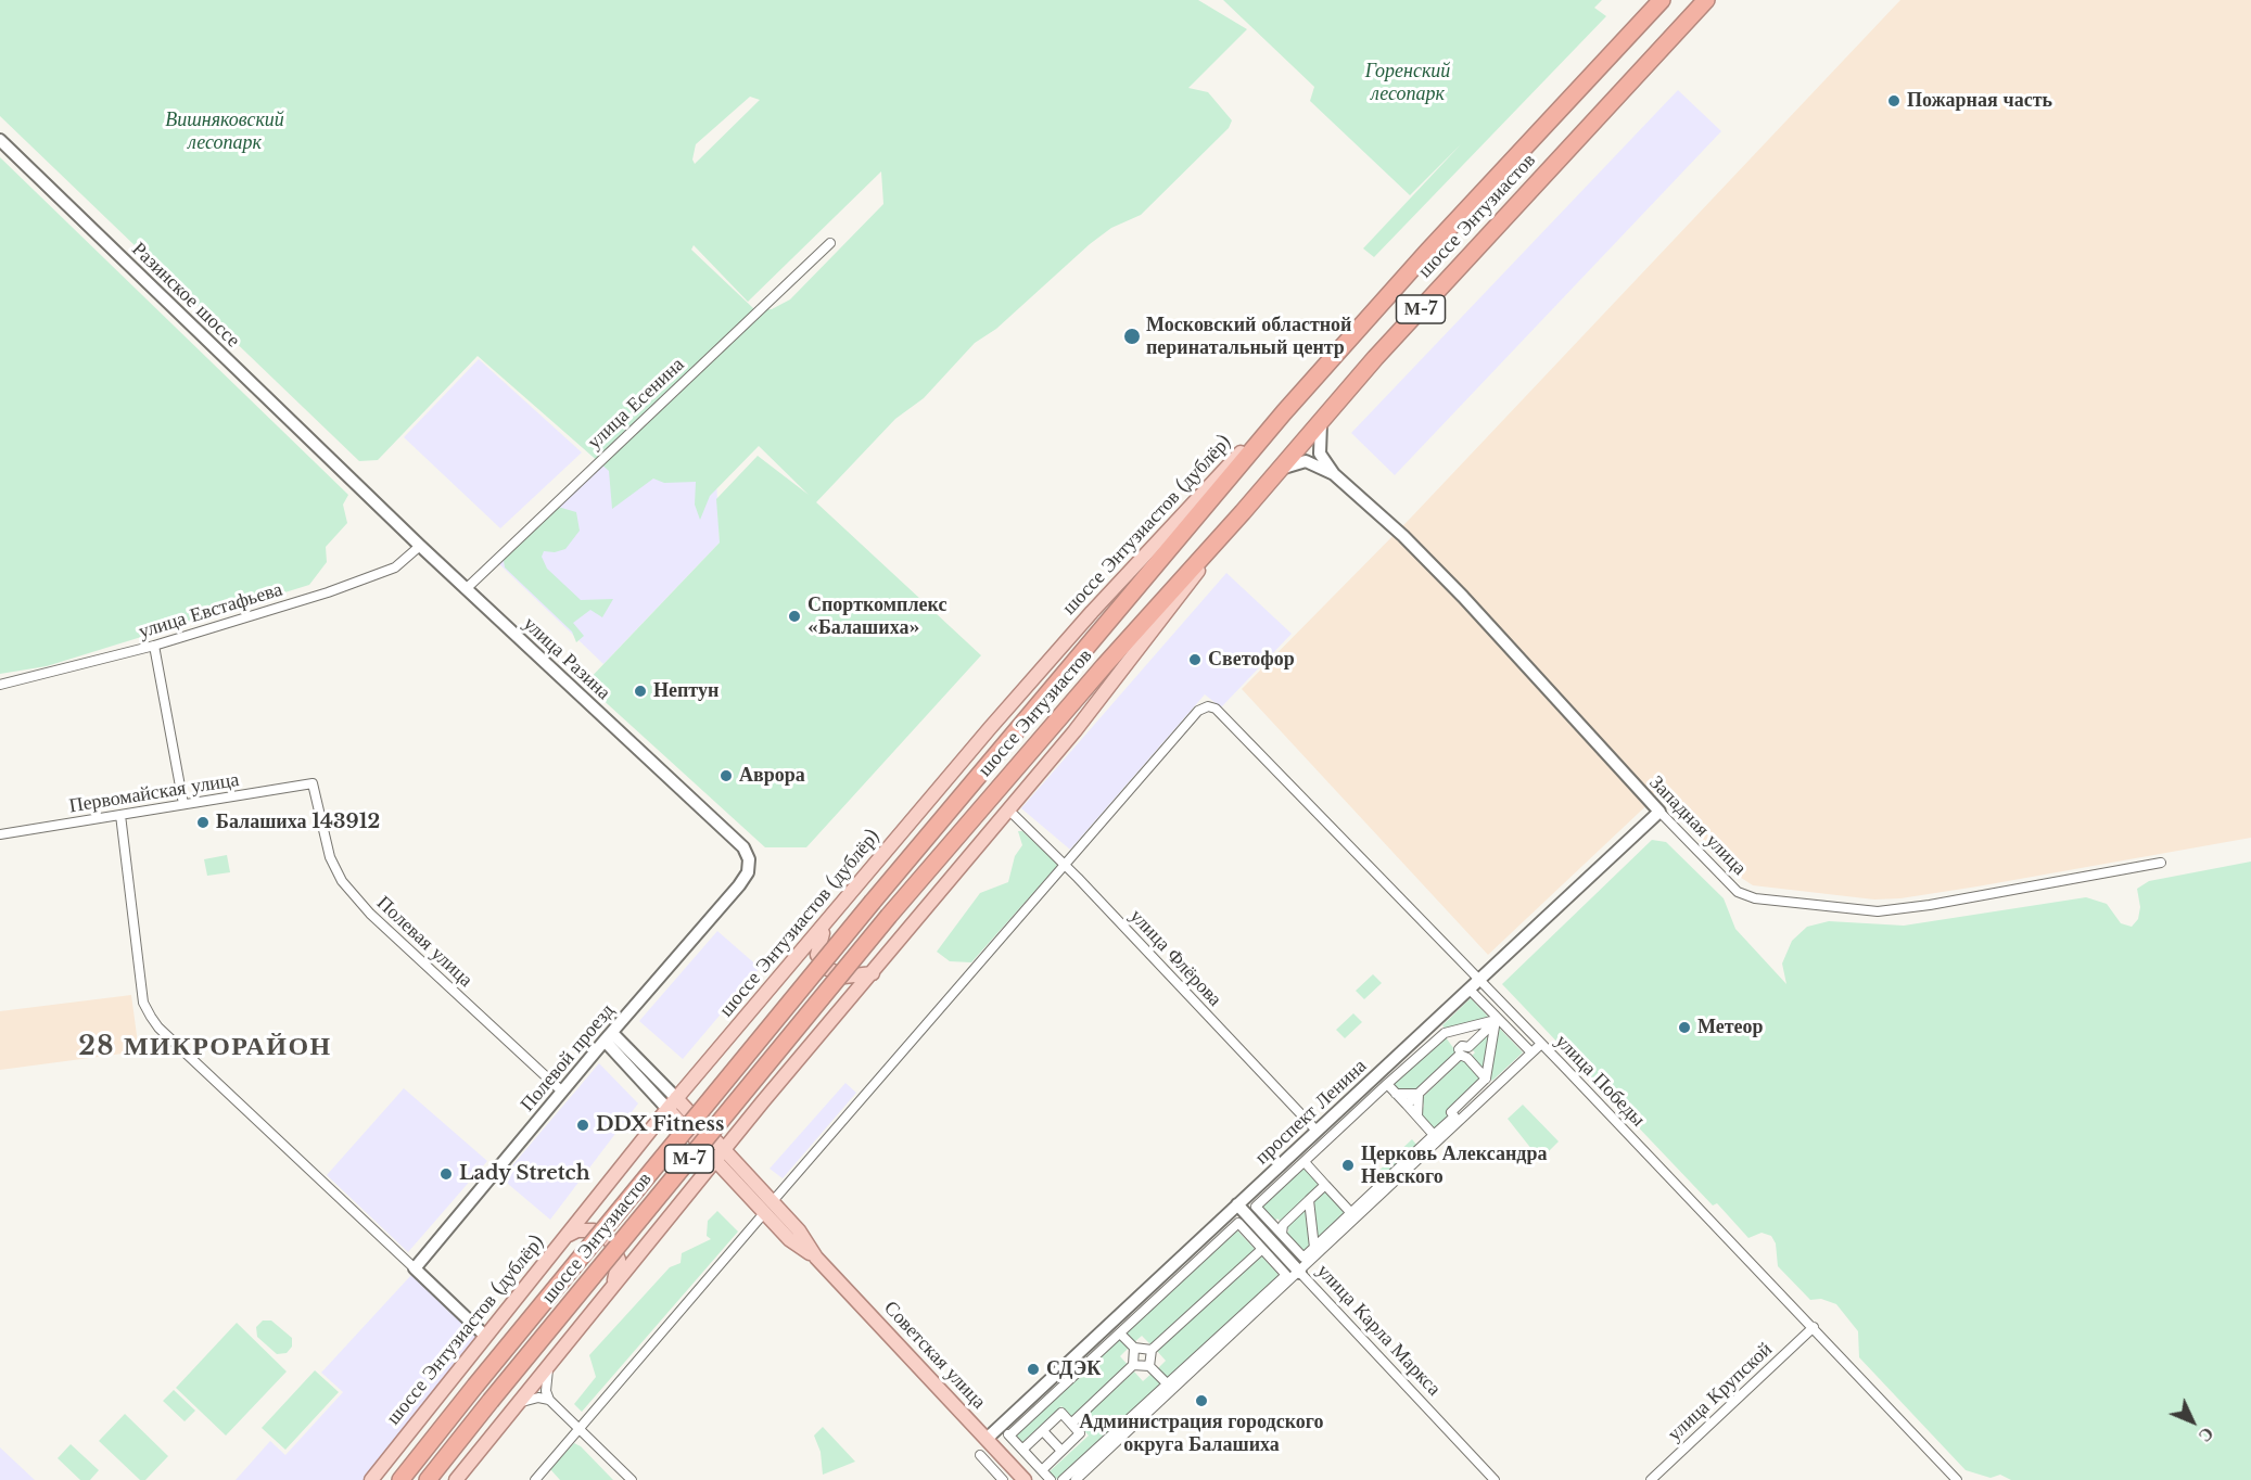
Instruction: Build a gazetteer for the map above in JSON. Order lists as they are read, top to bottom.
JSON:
{
  "streets": {
    "highway": ["шоссе Энтузиастов", "М-7"],
    "main road": ["шоссе Энтузиастов (дублёр)", "Советская улица"],
    "street": [
      "Разинское шоссе",
      "улица Есенина",
      "улица Евстафьева",
      "улица Разина",
      "Первомайская улица",
      "Западная улица",
      "Полевая улица",
      "улица Флёрова",
      "Полевой проезд",
      "улица Победы",
      "проспект Ленина",
      "улица Карла Маркса",
      "улица Крупской"
    ]
  },
  "crossings": [
    ["шоссе Энтузиастов", "шоссе Энтузиастов (дублёр)"],
    ["шоссе Энтузиастов", "Западная улица"],
    ["Разинское шоссе", "улица Разина"],
    ["улица Есенина", "улица Разина"],
    ["шоссе Энтузиастов (дублёр)", "Советская улица"],
    ["улица Евстафьева", "улица Разина"],
    ["улица Разина", "Полевой проезд"],
    ["Первомайская улица", "Полевая улица"],
    ["Западная улица", "проспект Ленина"],
    ["Полевая улица", "Полевой проезд"],
    ["улица Флёрова", "улица Победы"],
    ["улица Флёрова", "проспект Ленина"],
    ["Полевой проезд", "Советская улица"],
    ["улица Победы", "проспект Ленина"],
    ["улица Победы", "улица Крупской"],
    ["проспект Ленина", "улица Карла Маркса"],
    ["проспект Ленина", "Советская улица"]
  ],
  "districts": ["28 МИКРОРАЙОН"],
  "parks": ["Горенский лесопарк", "Вишняковский лесопарк"],
  "places": [
    "Пожарная часть",
    "Московский областной перинатальный центр",
    "Спорткомплекс «Балашиха»",
    "Светофор",
    "Нептун",
    "Аврора",
    "Балашиха 143912",
    "Метеор",
    "DDX Fitness",
    "Церковь Александра Невского",
    "Lady Stretch",
    "СДЭК",
    "Администрация городского округа Балашиха"
  ],
  "north": "bottom right"
}
